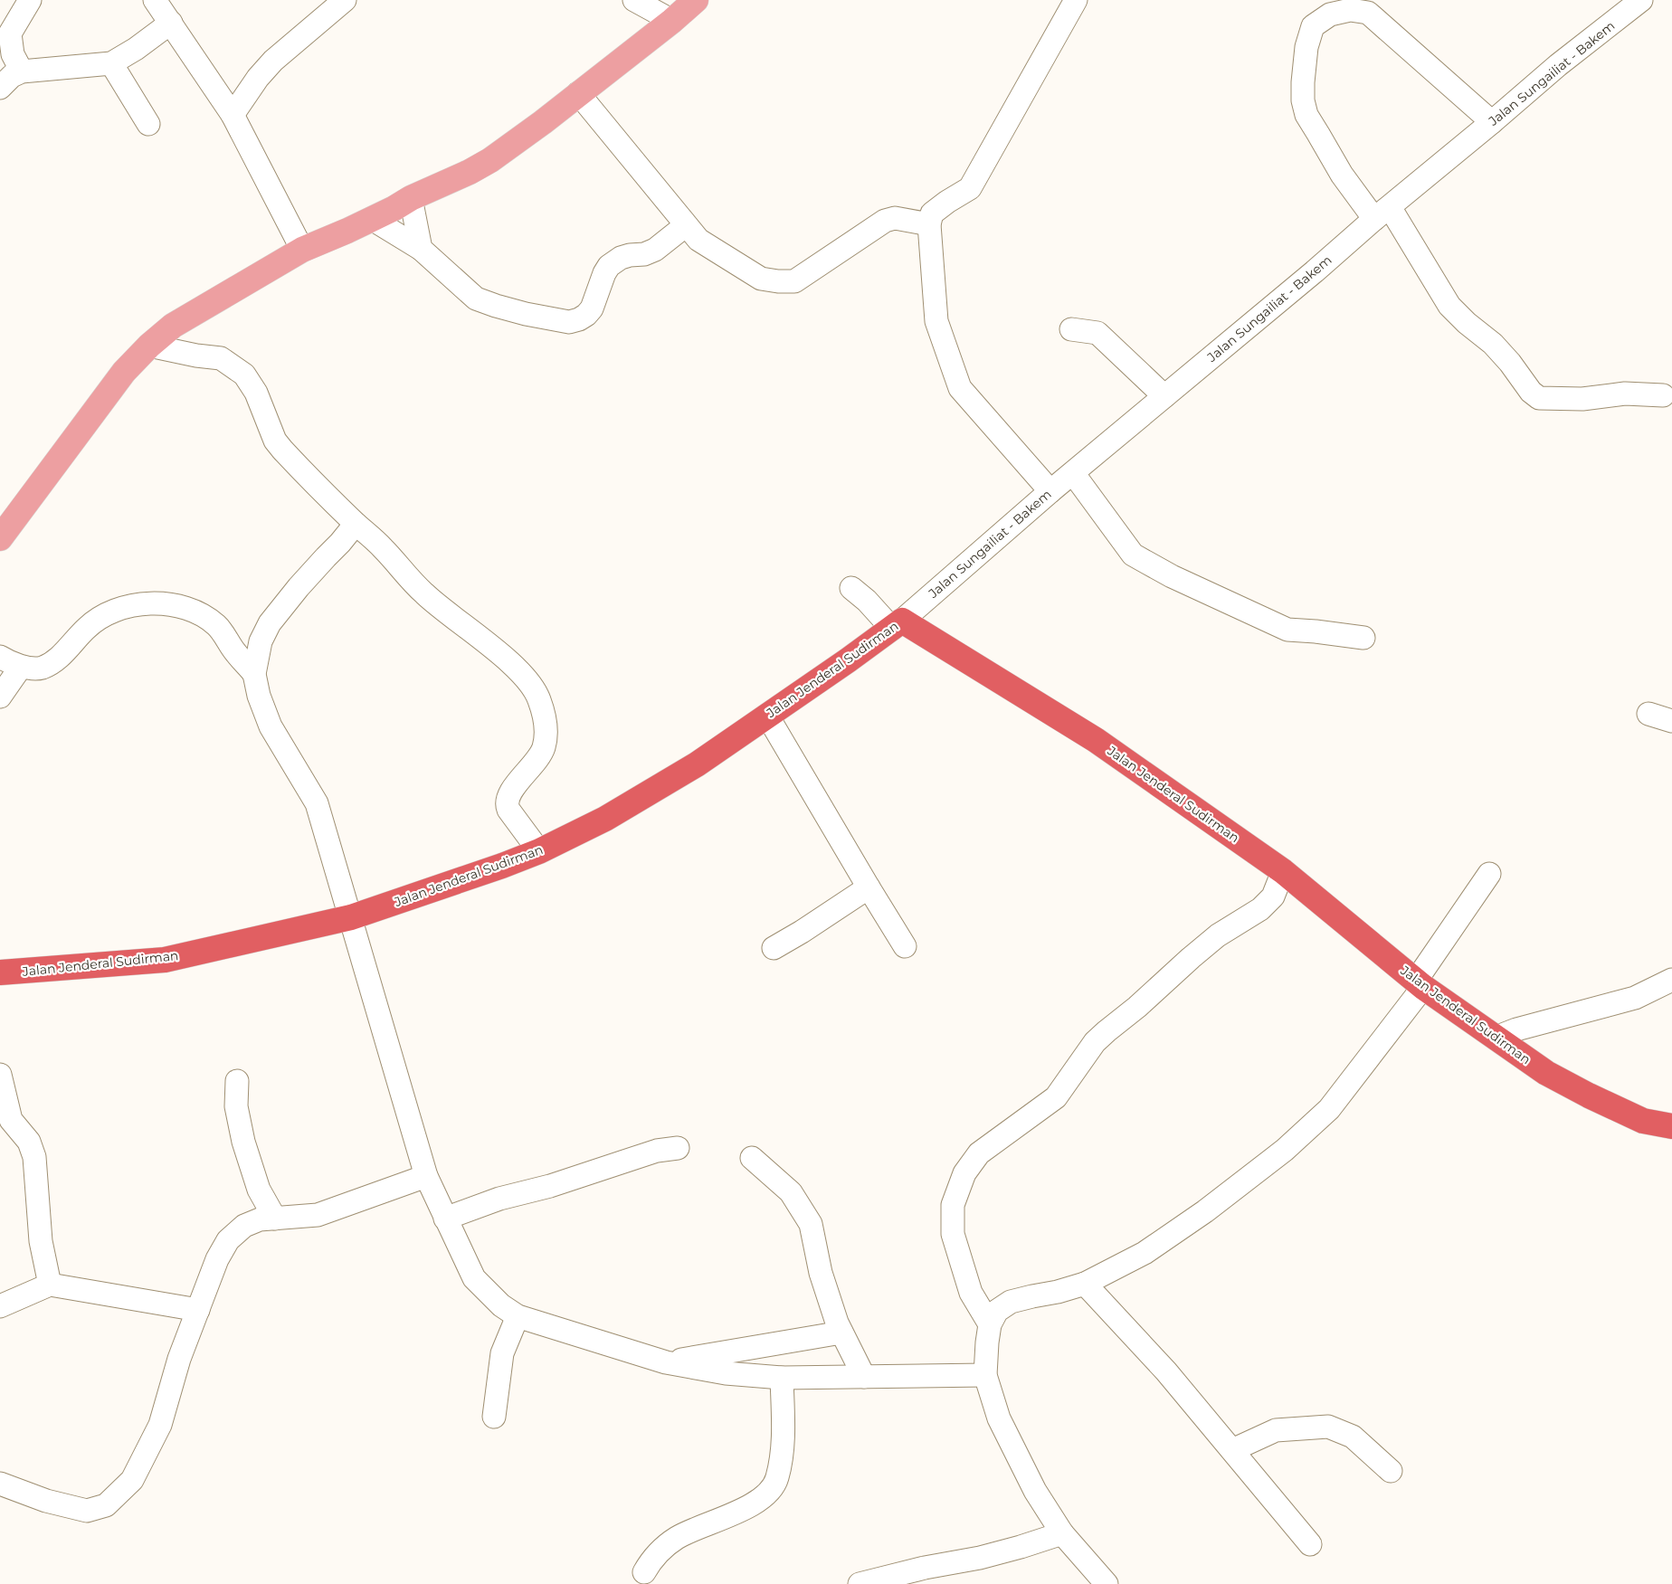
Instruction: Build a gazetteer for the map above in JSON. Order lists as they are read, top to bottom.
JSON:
{
  "streets": {
    "highway": ["Jalan Jenderal Sudirman"],
    "street": ["Jalan Sungailiat - Bakem"]
  },
  "crossings": [
    ["Jalan Sungailiat - Bakem", "Jalan Jenderal Sudirman"]
  ]
}
